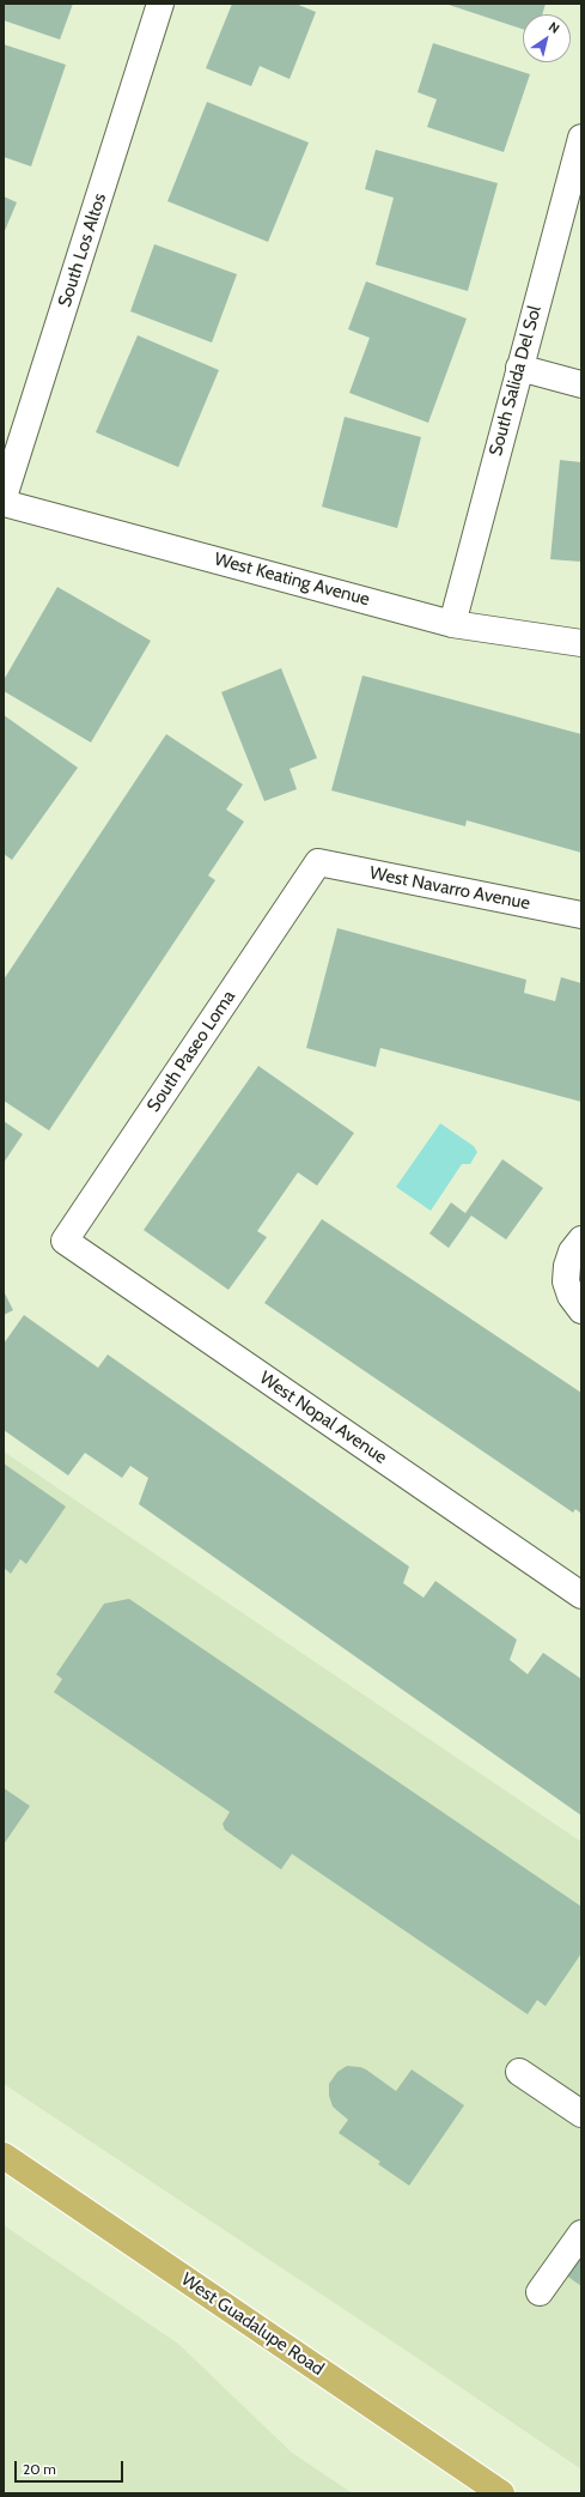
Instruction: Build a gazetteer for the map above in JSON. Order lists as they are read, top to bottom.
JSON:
{
  "streets": {
    "main road": ["West Guadalupe Road"],
    "street": [
      "South Los Altos",
      "South Salida Del Sol",
      "West Keating Avenue",
      "West Navarro Avenue",
      "South Paseo Loma",
      "West Nopal Avenue"
    ]
  },
  "crossings": [
    ["South Salida Del Sol", "West Keating Avenue"],
    ["West Navarro Avenue", "South Paseo Loma"],
    ["South Paseo Loma", "West Nopal Avenue"]
  ],
  "scale_bar": "20 m",
  "north": "top right"
}
